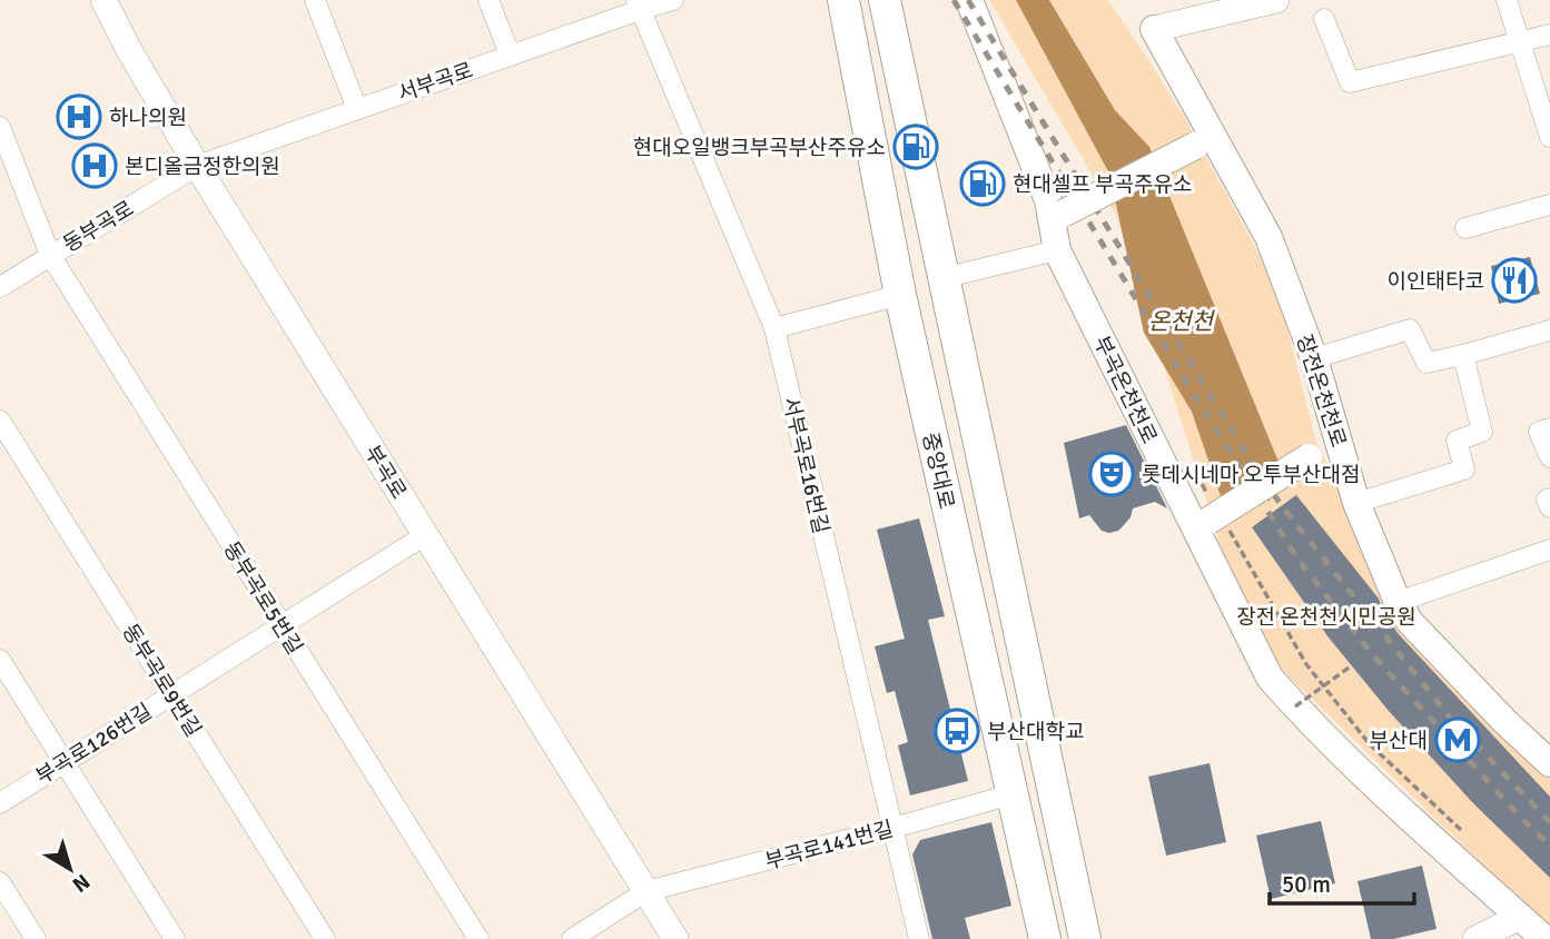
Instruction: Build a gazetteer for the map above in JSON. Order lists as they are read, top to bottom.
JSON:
{
  "streets": {
    "main road": ["부곡온천천로", "장전온천천로", "중앙대로"],
    "street": [
      "서부곡로",
      "동부곡로",
      "서부곡로16번길",
      "부곡로",
      "동부곡로5번길",
      "동부곡로9번길",
      "부곡로126번길",
      "부곡로141번길"
    ]
  },
  "crossings": [
    ["서부곡로", "동부곡로"],
    ["서부곡로", "서부곡로16번길"],
    ["서부곡로", "부곡로"],
    ["동부곡로", "부곡로"],
    ["동부곡로", "동부곡로5번길"],
    ["서부곡로16번길", "부곡로141번길"],
    ["중앙대로", "부곡로141번길"],
    ["부곡로", "부곡로126번길"],
    ["부곡로", "부곡로141번길"],
    ["동부곡로5번길", "부곡로126번길"],
    ["동부곡로9번길", "부곡로126번길"]
  ],
  "water": ["온천천"],
  "parks": ["장전 온천천시민공원"],
  "places": {
    "hospital": ["하나의원", "본디올금정한의원"],
    "fuel station": ["현대오일뱅크부곡부산주유소", "현대셀프 부곡주유소"],
    "restaurant": ["이인태타코"],
    "theatre": ["롯데시네마 오투부산대점"],
    "bus stop": ["부산대학교"],
    "metro station": ["부산대"]
  },
  "scale_bar": "50 m",
  "north": "bottom right"
}
